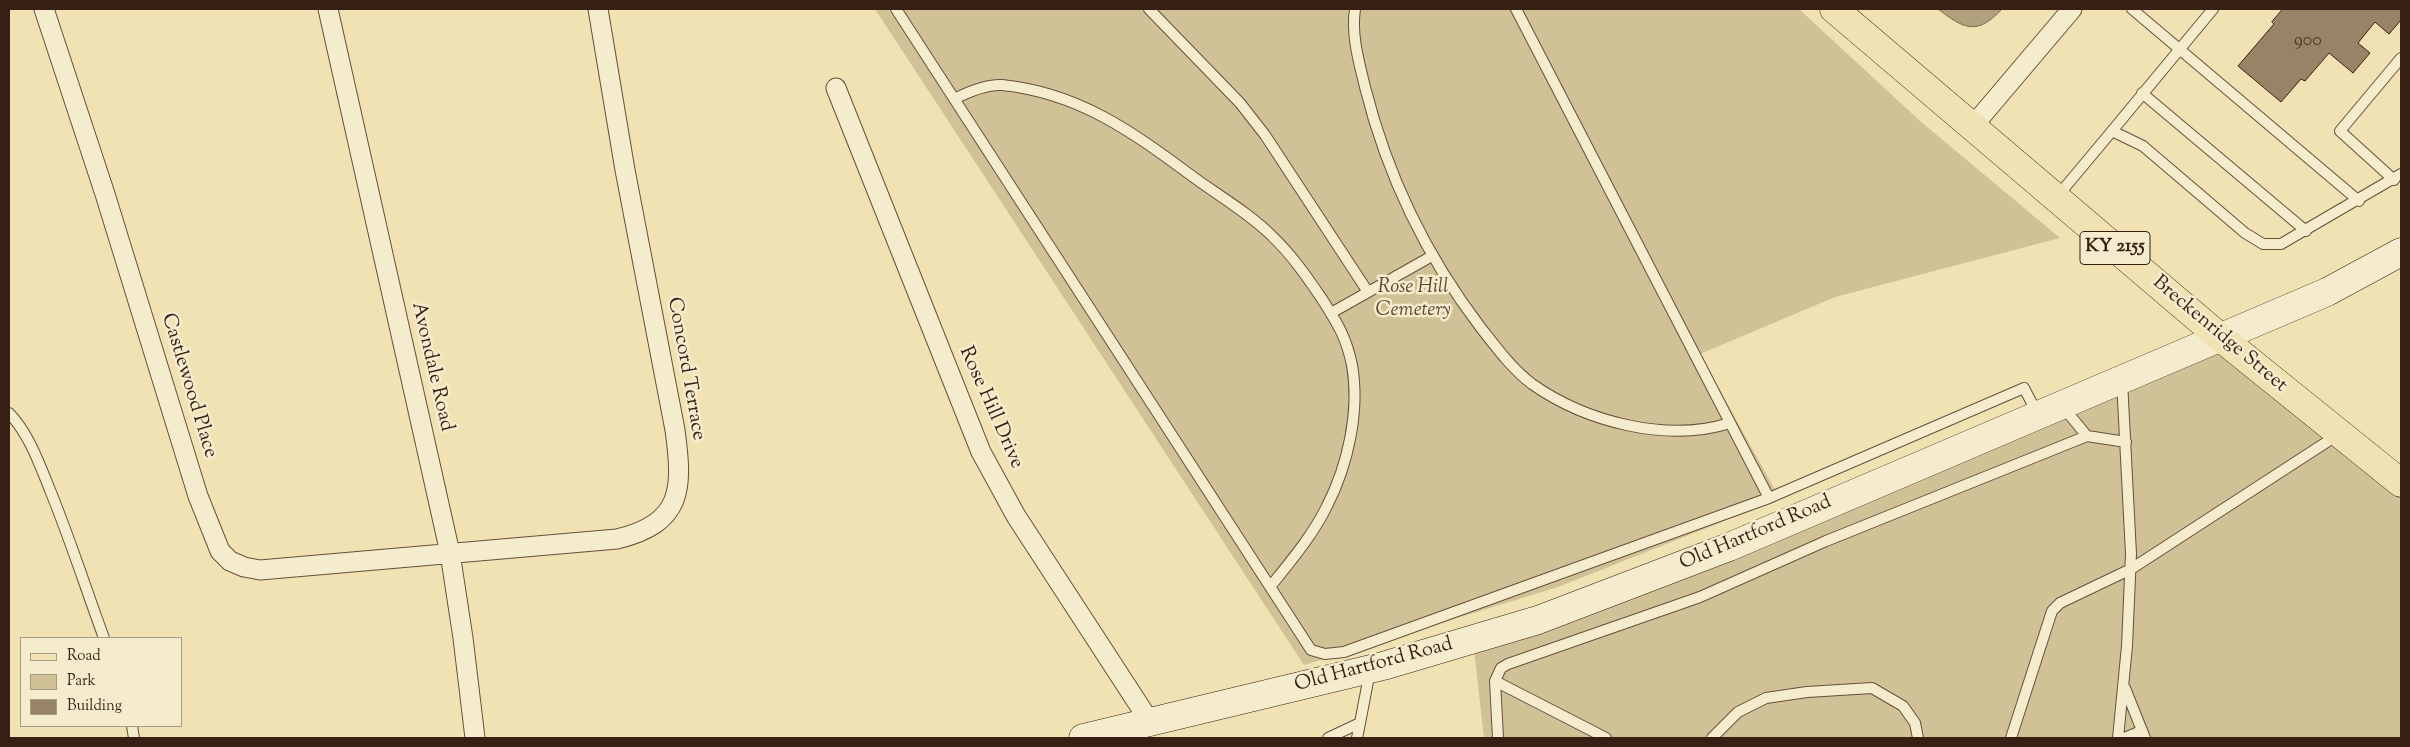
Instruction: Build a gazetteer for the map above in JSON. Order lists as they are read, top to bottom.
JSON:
{
  "streets": {
    "main road": ["KY 2155", "Breckenridge Street", "Old Hartford Road"],
    "street": [
      "Avondale Road",
      "Concord Terrace",
      "Castlewood Place",
      "Rose Hill Drive"
    ]
  },
  "crossings": [
    ["Breckenridge Street", "Old Hartford Road"],
    ["Avondale Road", "Concord Terrace"],
    ["Avondale Road", "Castlewood Place"],
    ["Concord Terrace", "Castlewood Place"],
    ["Rose Hill Drive", "Old Hartford Road"]
  ],
  "parks": ["Rose Hill Cemetery"],
  "house_numbers": ["900"],
  "legend": ["Road", "Park", "Building"]
}
